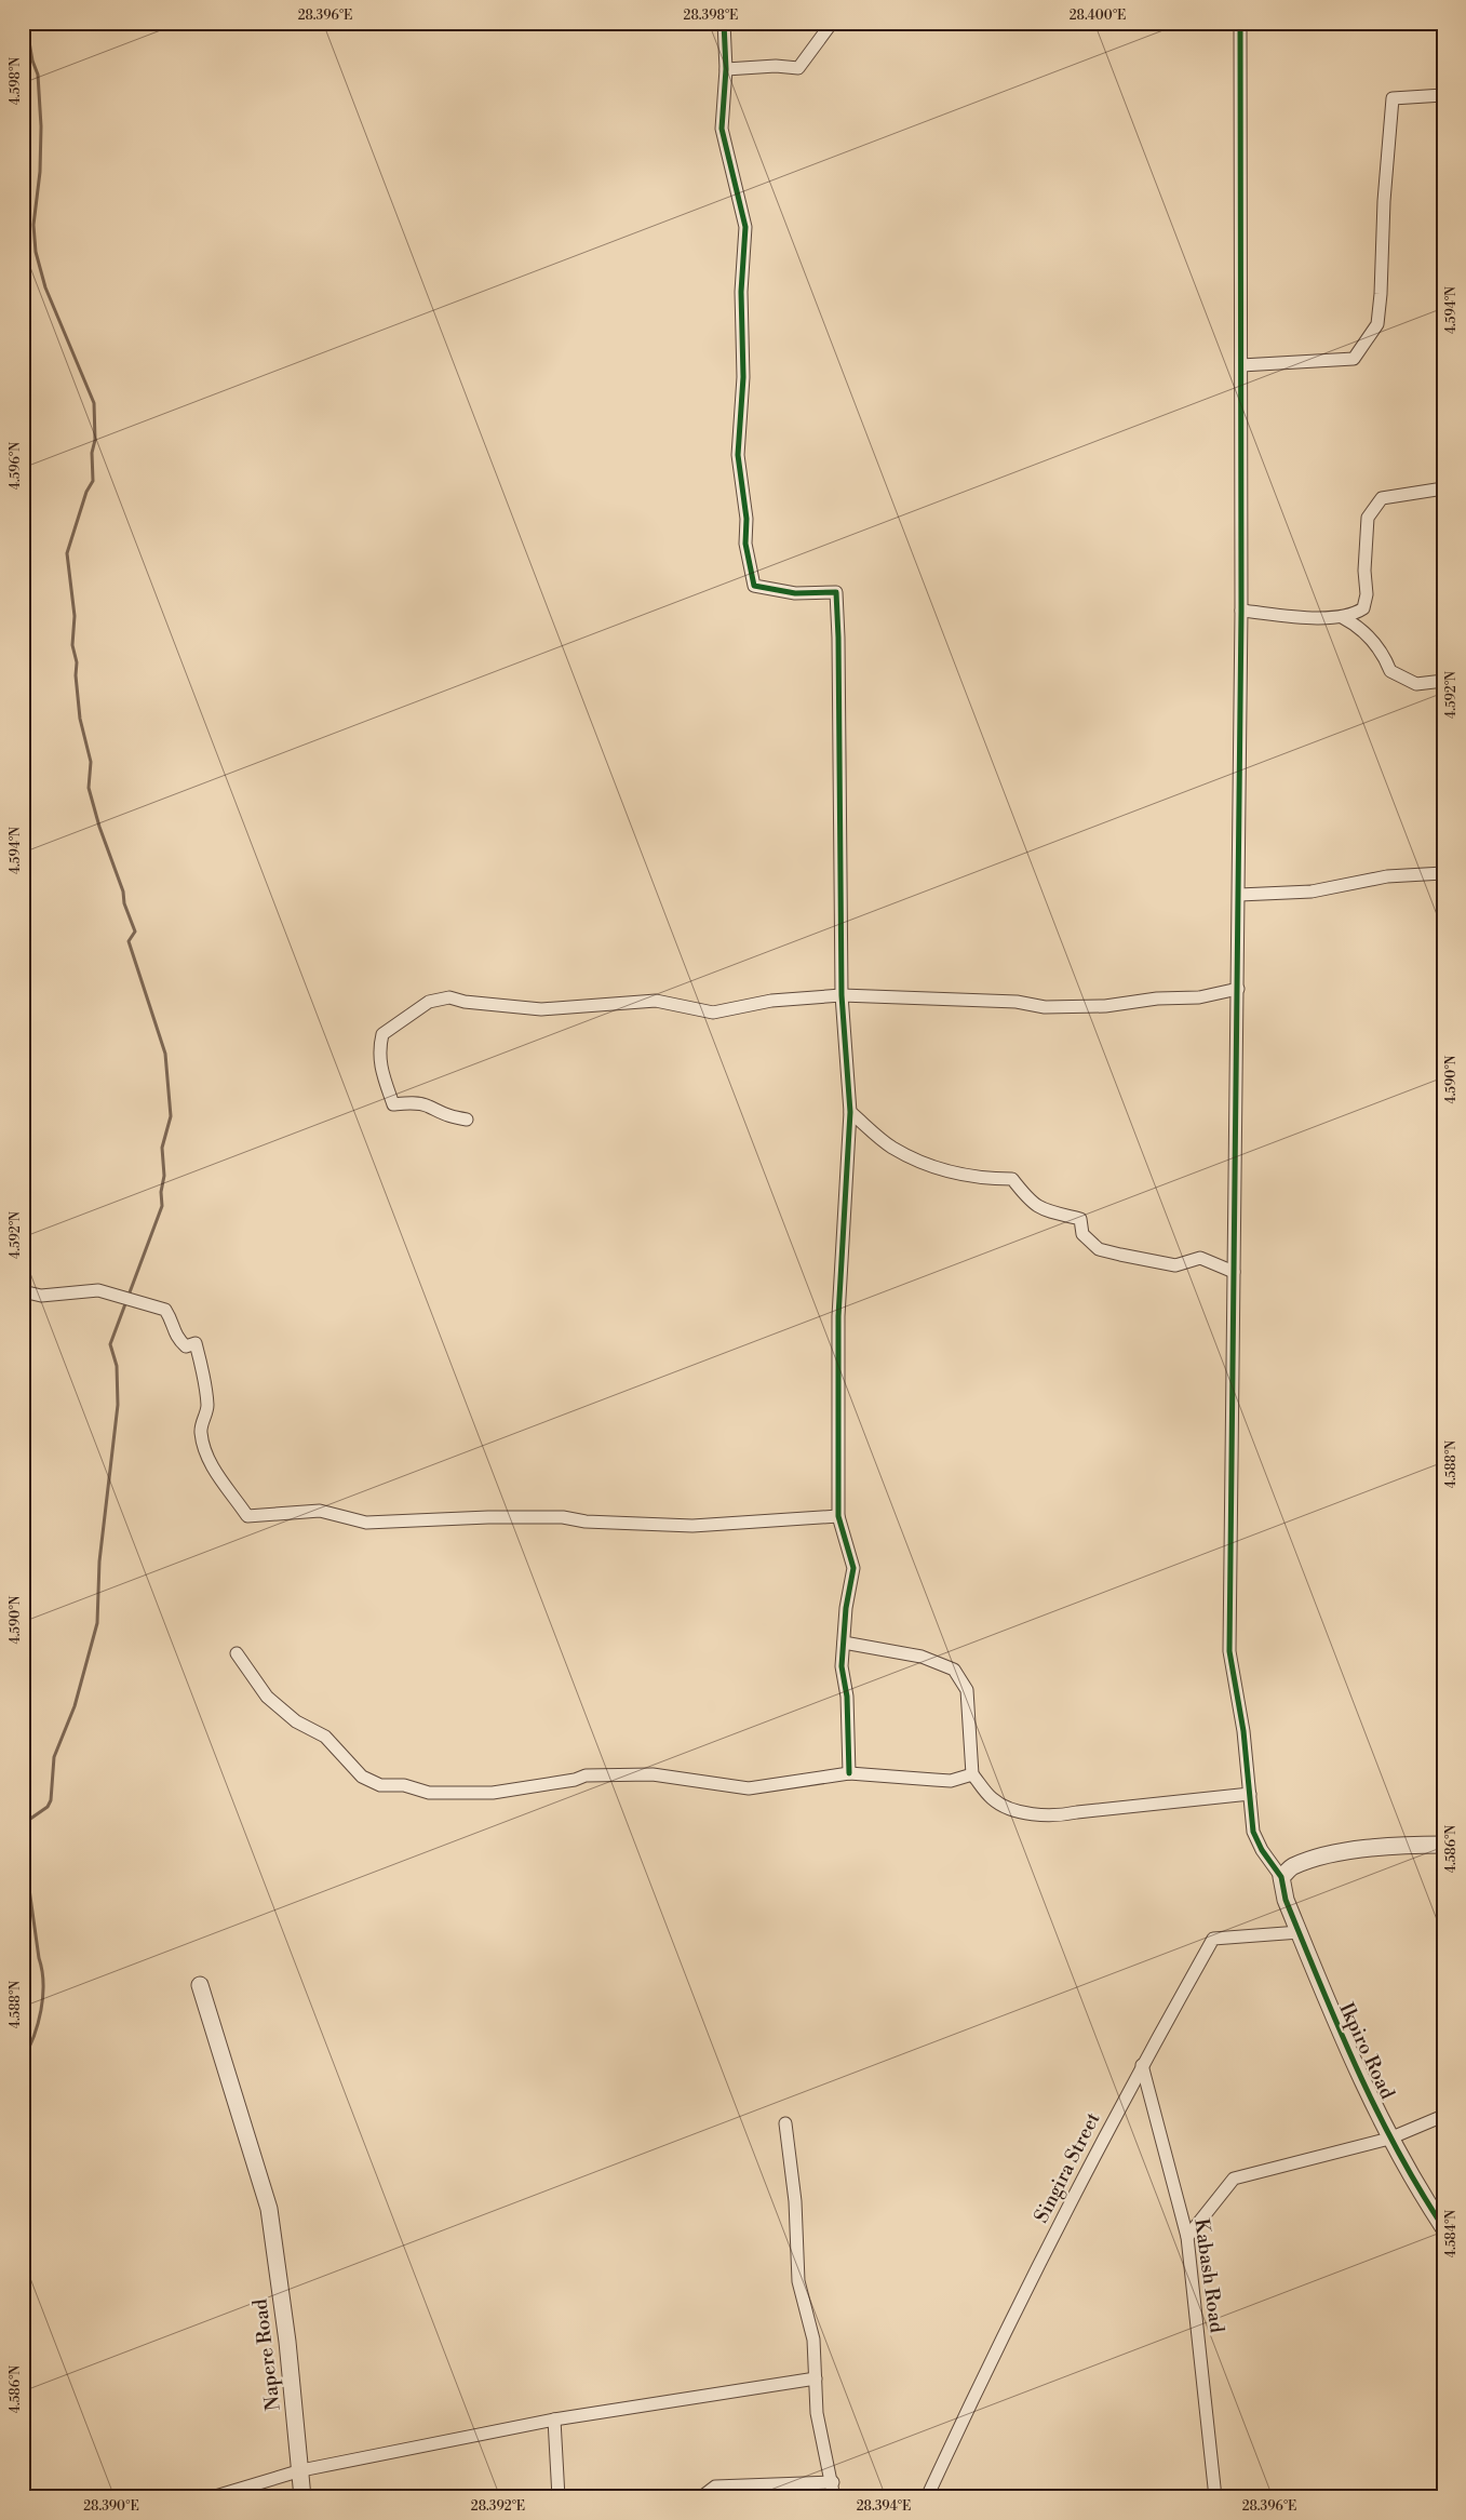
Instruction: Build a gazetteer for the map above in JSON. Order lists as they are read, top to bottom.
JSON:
{
  "streets": {
    "street": [
      "Ikpiro Road",
      "Singira Street",
      "Kabash Road",
      "Napere Road"
    ]
  },
  "crossings": [
    ["Ikpiro Road", "Singira Street"],
    ["Singira Street", "Kabash Road"]
  ],
  "coordinates": [
    "28.396°E",
    "28.398°E",
    "28.400°E",
    "4.598°N",
    "4.594°N",
    "4.596°N",
    "4.592°N",
    "4.590°N",
    "4.588°N",
    "4.586°N",
    "4.584°N",
    "28.390°E",
    "28.392°E",
    "28.394°E"
  ]
}
